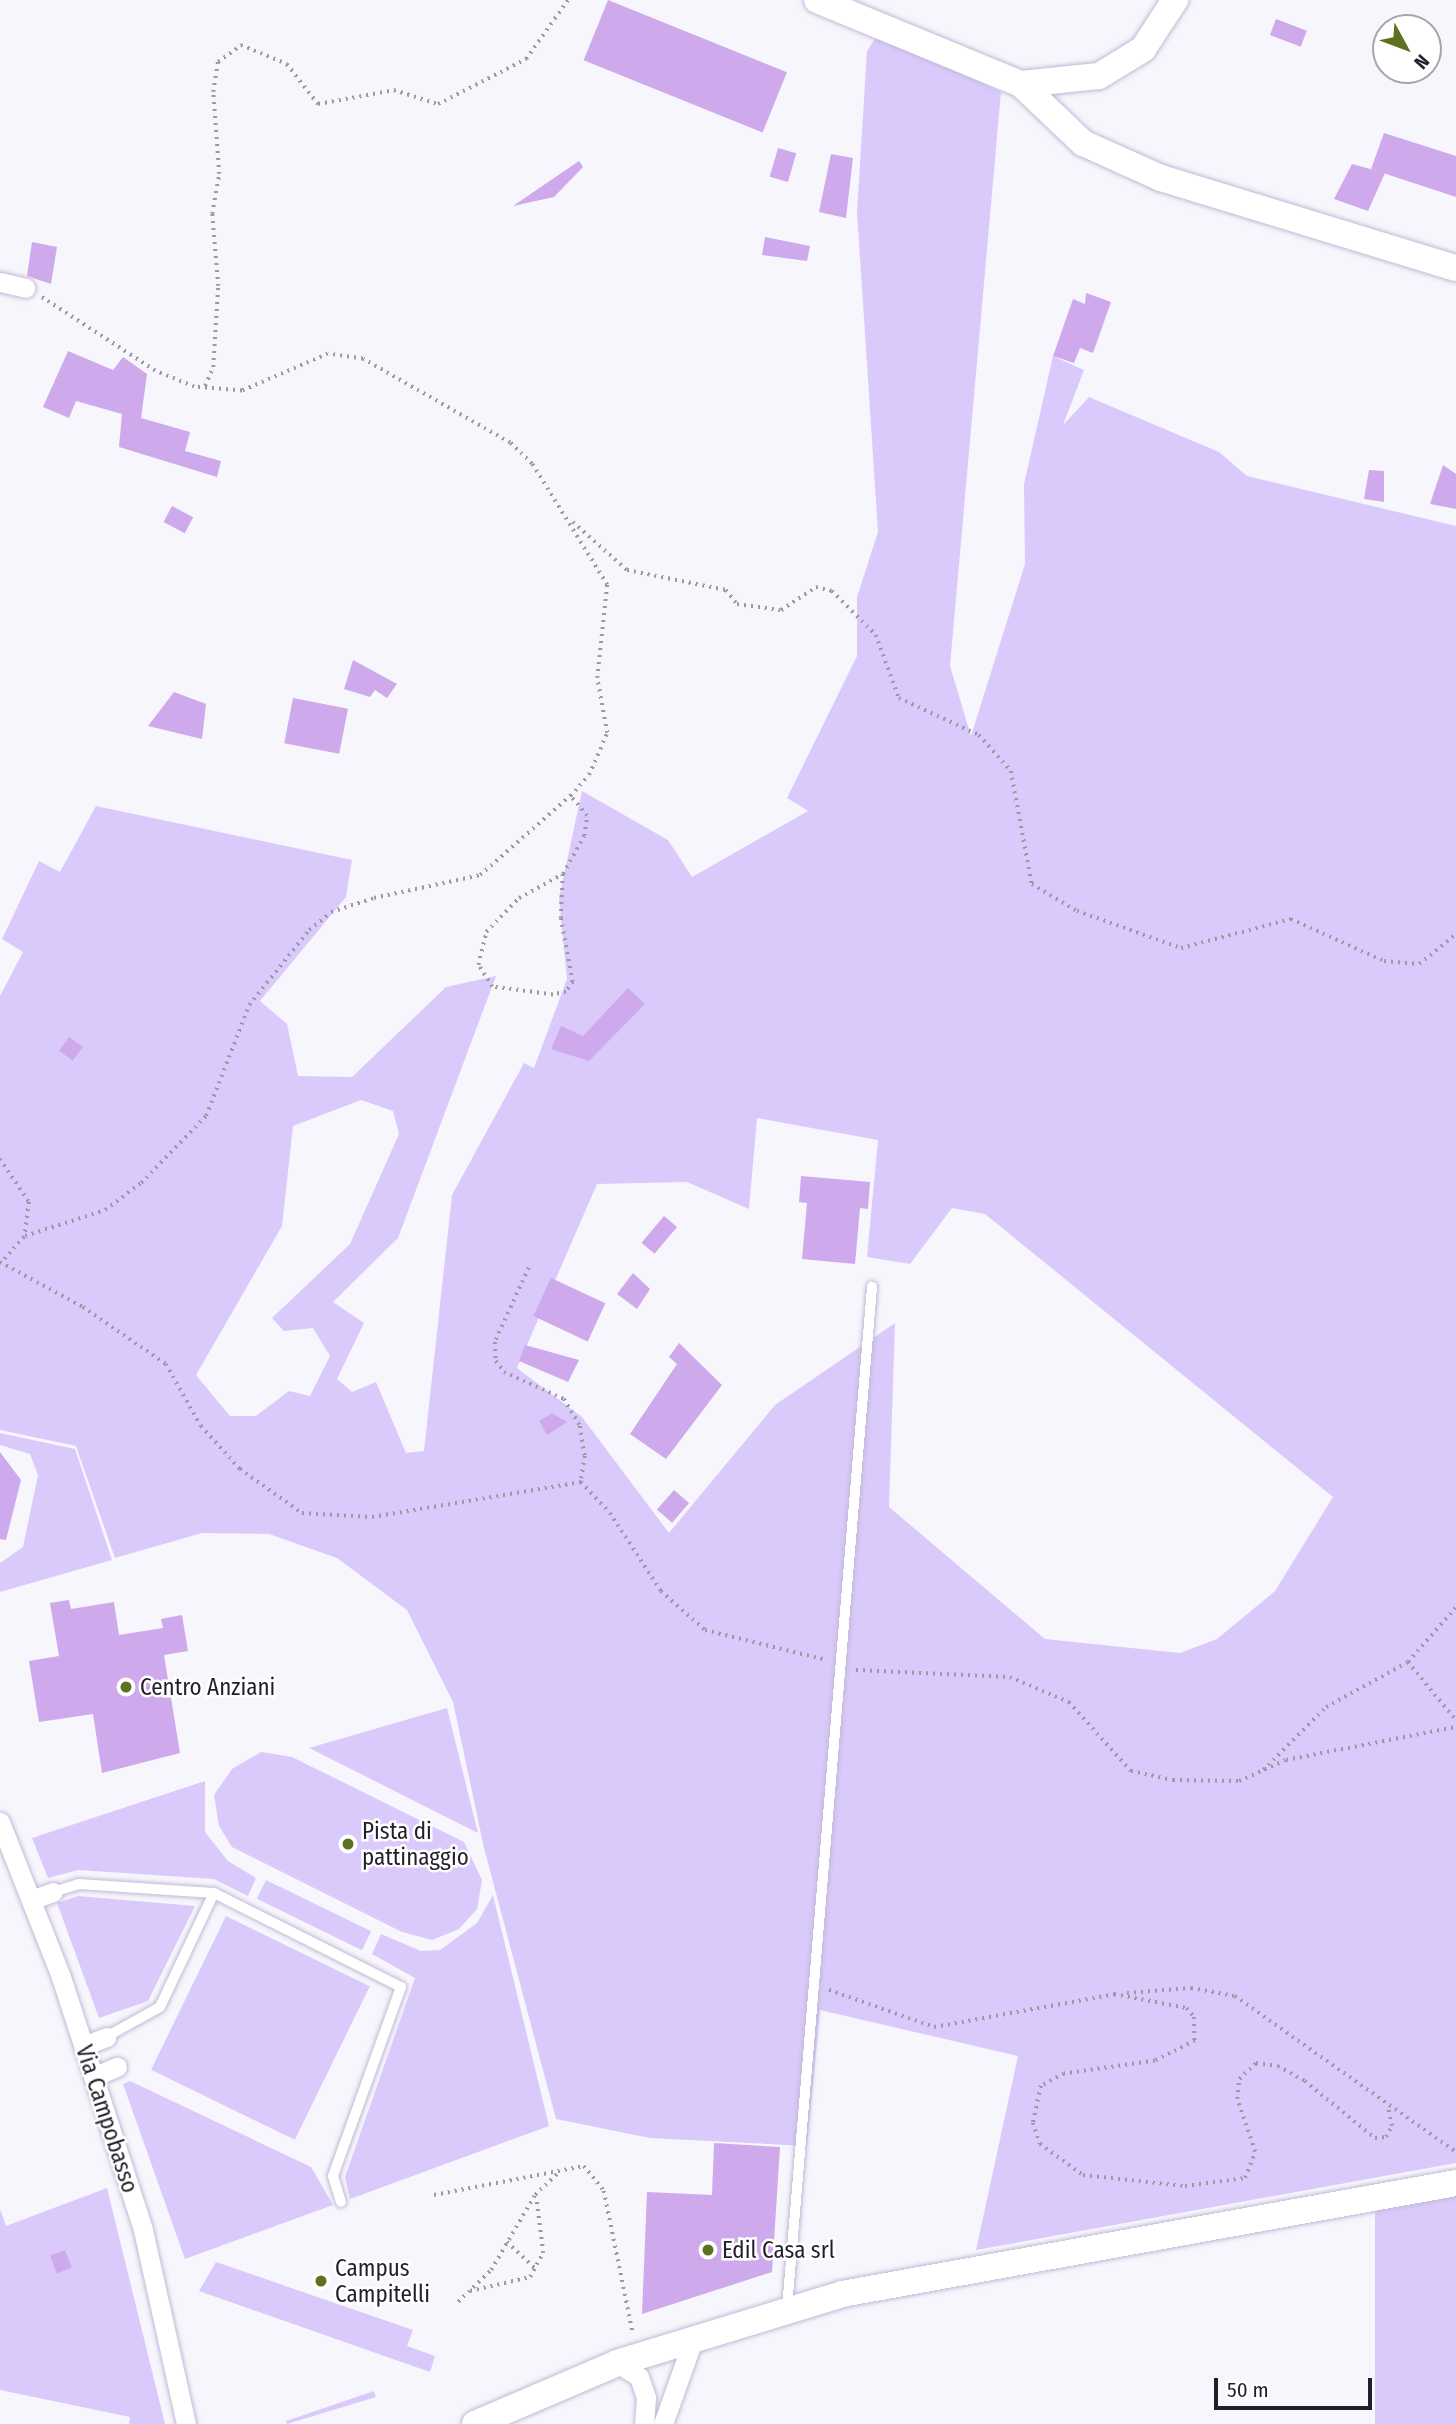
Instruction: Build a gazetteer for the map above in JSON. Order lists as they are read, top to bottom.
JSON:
{
  "streets": {
    "street": ["Via Campobasso"]
  },
  "places": [
    "Centro Anziani",
    "Pista di pattinaggio",
    "Edil Casa srl",
    "Campus Campitelli"
  ],
  "scale_bar": "50 m",
  "north": "bottom right"
}
